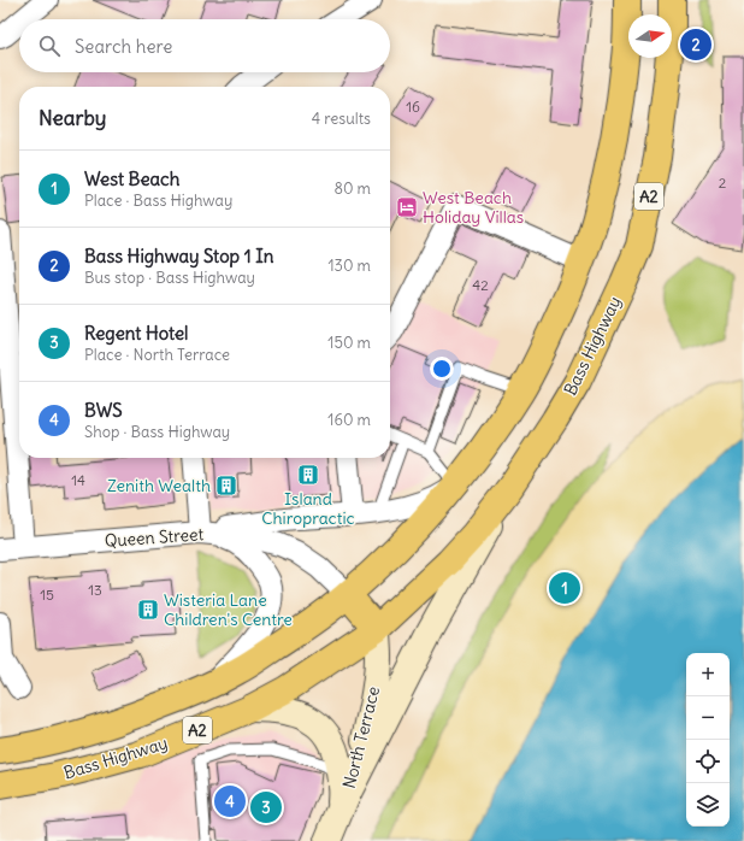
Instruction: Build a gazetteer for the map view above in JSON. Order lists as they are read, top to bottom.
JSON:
{
  "streets": {
    "highway": ["A2", "Bass Highway"],
    "street": ["Queen Street", "North Terrace"]
  },
  "crossings": [
    ["Bass Highway", "Queen Street"],
    ["Bass Highway", "North Terrace"]
  ],
  "places": {
    "hotel": ["West Beach Holiday Villas"],
    "building": ["Island Chiropractic", "Zenith Wealth", "Wisteria Lane Children's Centre"]
  },
  "house_numbers": [
    "16",
    "2",
    "42",
    "14",
    "13",
    "15"
  ],
  "north": "right",
  "page": {
    "search": "Search here",
    "pins": [
      "2",
      "1",
      "4",
      "3"
    ],
    "heading": ["Nearby", "4 results"],
    "list": [
      {
        "mark": "1",
        "name": "West Beach",
        "note": "Place · Bass Highway",
        "value": "80 m"
      },
      {
        "mark": "2",
        "name": "Bass Highway Stop 1 In",
        "note": "Bus stop · Bass Highway",
        "value": "130 m"
      },
      {
        "mark": "3",
        "name": "Regent Hotel",
        "note": "Place · North Terrace",
        "value": "150 m"
      },
      {
        "mark": "4",
        "name": "BWS",
        "note": "Shop · Bass Highway",
        "value": "160 m"
      }
    ],
    "map_buttons": ["+", "−"]
  }
}
